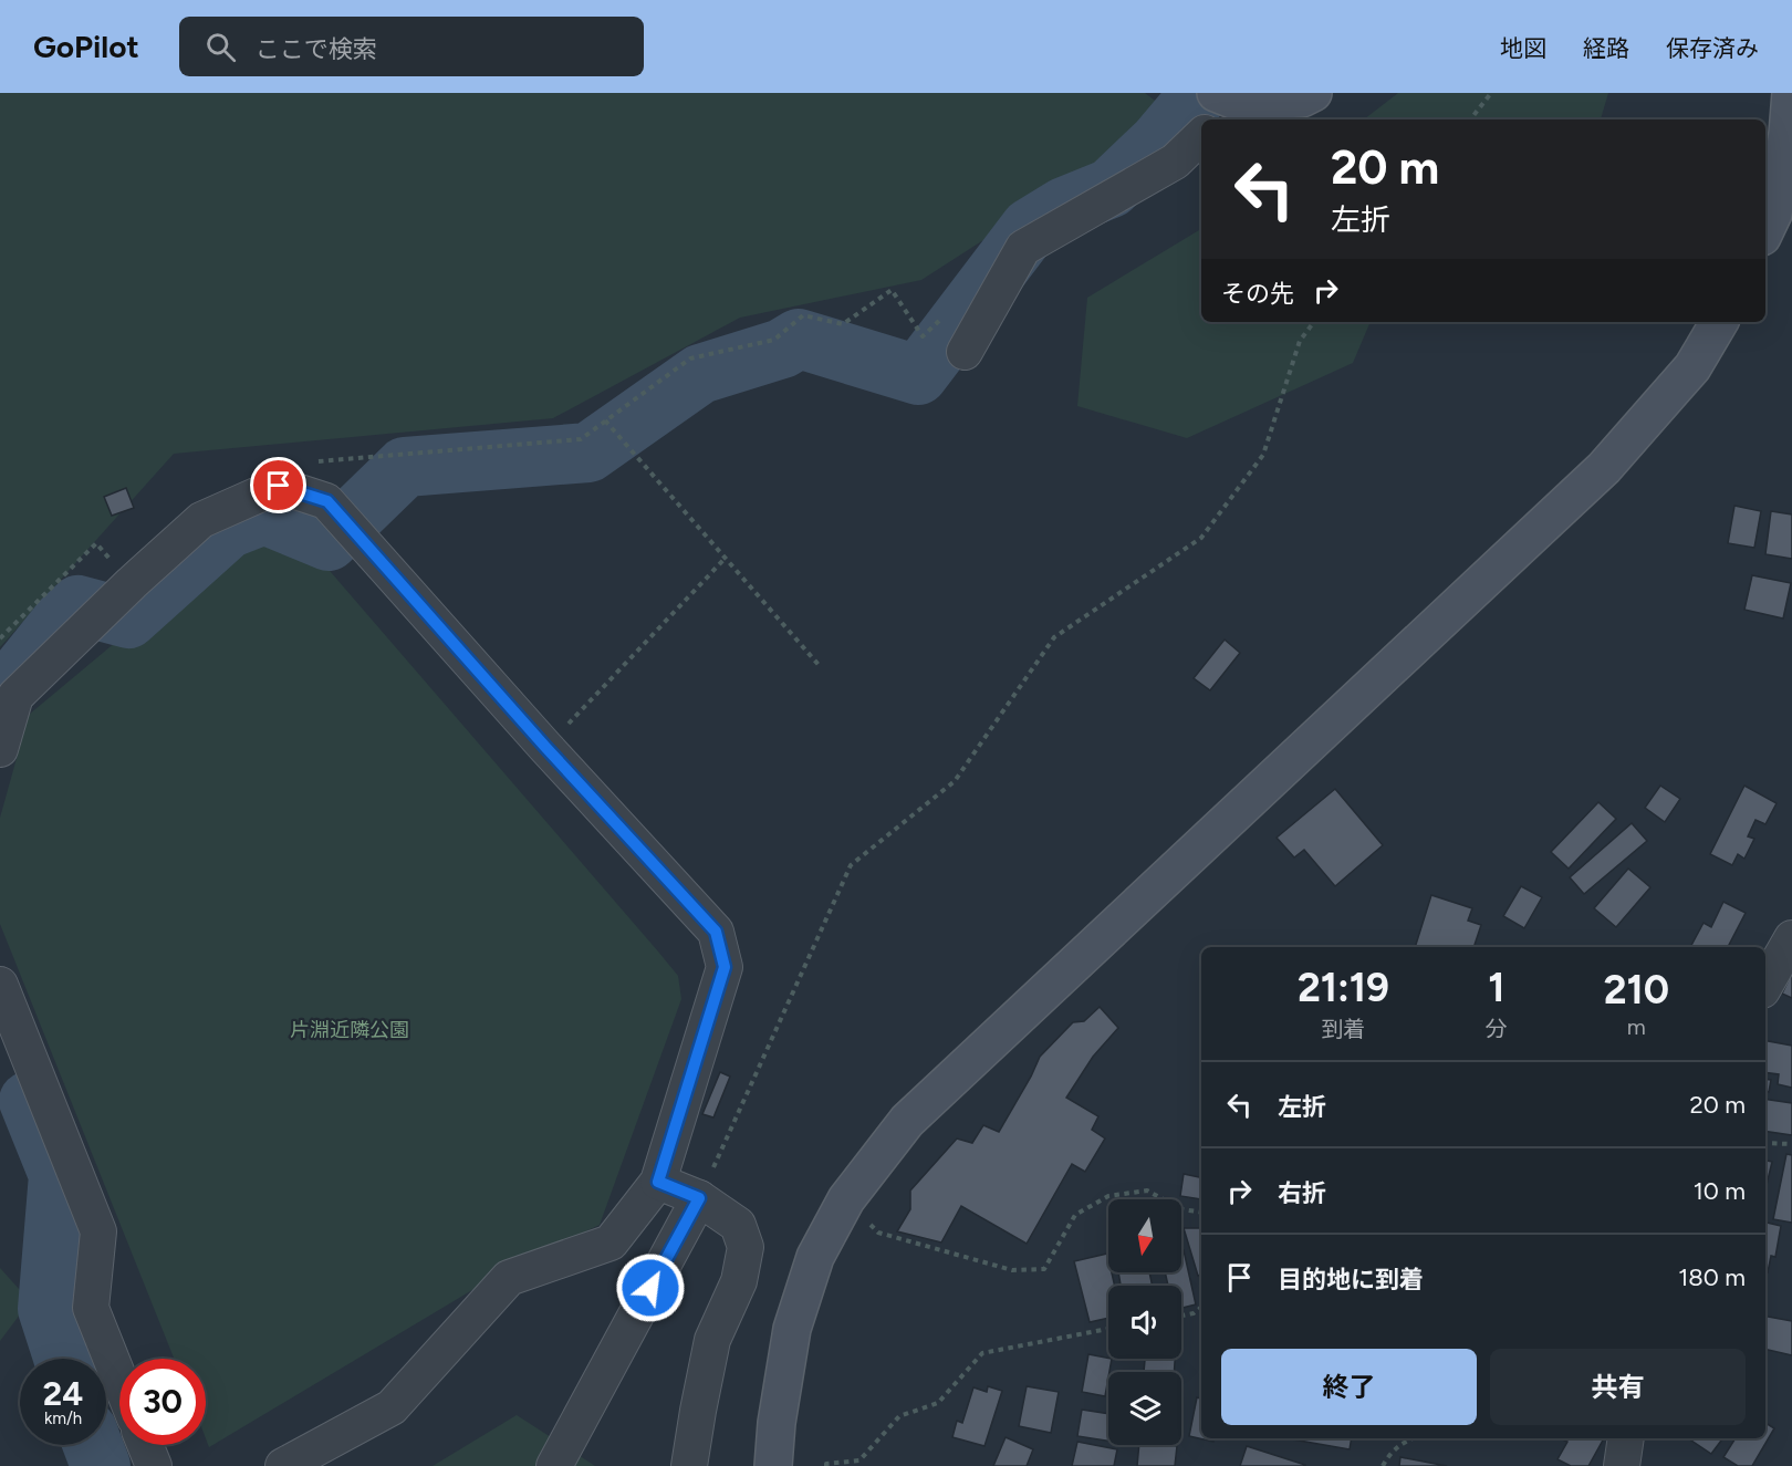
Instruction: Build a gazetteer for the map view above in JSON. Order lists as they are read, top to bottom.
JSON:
{
  "parks": ["片淵近隣公園"],
  "north": "bottom",
  "page": {
    "header": "GoPilot",
    "search": "ここで検索",
    "nav": ["地図", "経路", "保存済み"],
    "turn": ["20 m", "左折"],
    "then": "その先",
    "eta": [
      "21:19",
      "到着",
      "1",
      "分",
      "210",
      "m"
    ],
    "list": [
      {
        "name": "左折",
        "value": "20 m"
      },
      {
        "name": "右折",
        "value": "10 m"
      },
      {
        "name": "目的地に到着",
        "value": "180 m"
      }
    ],
    "buttons": ["終了", "共有"],
    "speed": "24 km/h",
    "limit": "30"
  }
}
